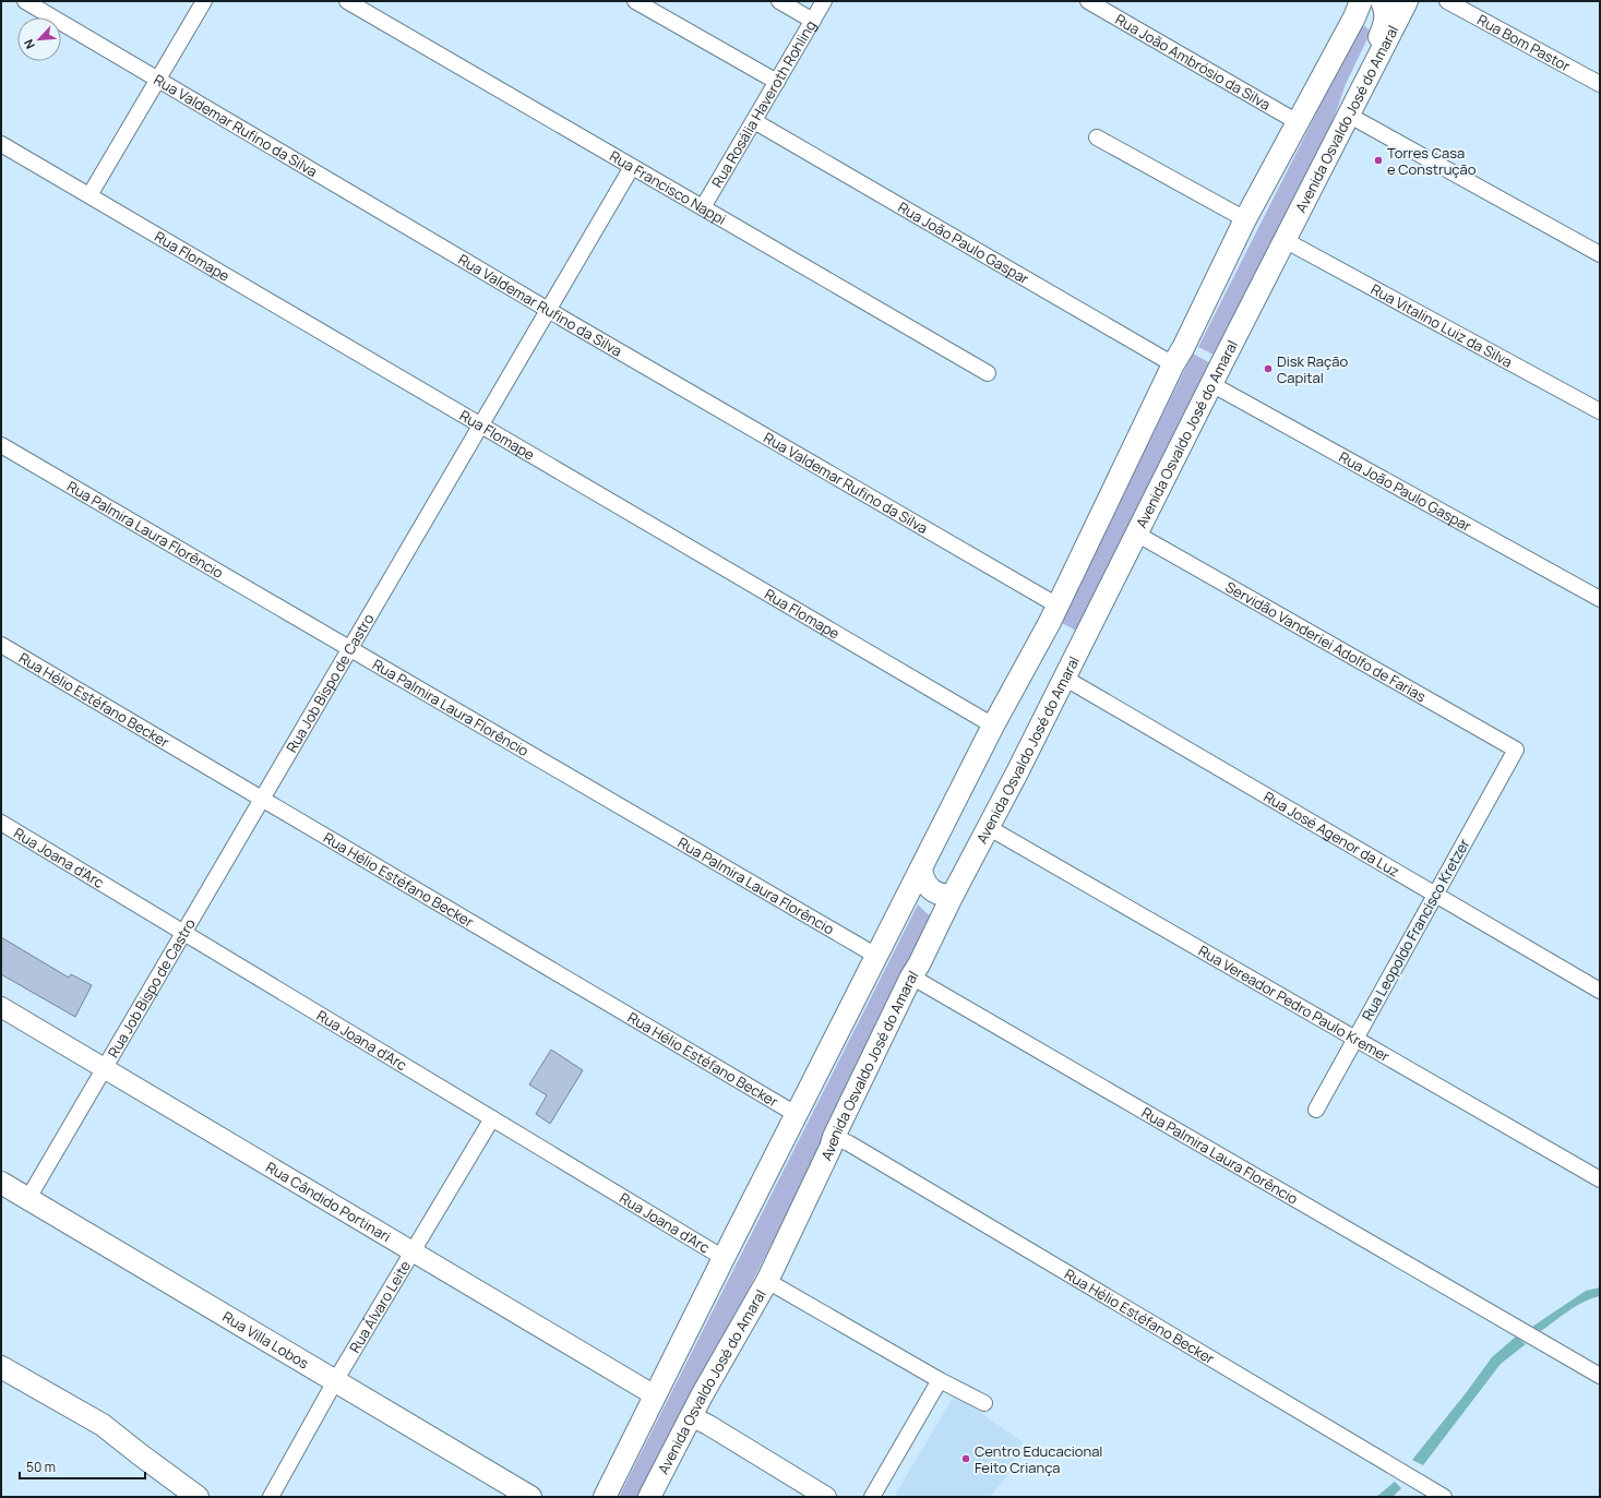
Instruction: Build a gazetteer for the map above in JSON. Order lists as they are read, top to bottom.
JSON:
{
  "streets": {
    "main road": ["Avenida Osvaldo José do Amaral", "Rua Villa Lobos"],
    "street": [
      "Rua Bom Pastor",
      "Rua João Ambrósio da Silva",
      "Rua Rosália Haveroth Rohling",
      "Rua Valdemar Rufino da Silva",
      "Rua Francisco Nappi",
      "Rua João Paulo Gaspar",
      "Rua Flomape",
      "Rua Vitalino Luiz da Silva",
      "Rua Palmira Laura Florêncio",
      "Servidão Vanderiei Adolfo de Farias",
      "Rua Job Bispo de Castro",
      "Rua Hélio Estéfano Becker",
      "Rua José Agenor da Luz",
      "Rua Joana d'Arc",
      "Rua Leopoldo Francisco Kretzer",
      "Rua Vereador Pedro Paulo Kremer",
      "Rua Cândido Portinari",
      "Rua Álvaro Leite"
    ]
  },
  "crossings": [
    ["Rua Rosália Haveroth Rohling", "Rua Francisco Nappi"],
    ["Rua Rosália Haveroth Rohling", "Rua João Paulo Gaspar"],
    ["Avenida Osvaldo José do Amaral", "Rua João Paulo Gaspar"],
    ["Avenida Osvaldo José do Amaral", "Rua Vitalino Luiz da Silva"],
    ["Avenida Osvaldo José do Amaral", "Rua Palmira Laura Florêncio"],
    ["Avenida Osvaldo José do Amaral", "Servidão Vanderiei Adolfo de Farias"],
    ["Avenida Osvaldo José do Amaral", "Rua Hélio Estéfano Becker"],
    ["Avenida Osvaldo José do Amaral", "Rua José Agenor da Luz"],
    ["Avenida Osvaldo José do Amaral", "Rua Vereador Pedro Paulo Kremer"],
    ["Rua Valdemar Rufino da Silva", "Rua Job Bispo de Castro"],
    ["Rua Francisco Nappi", "Rua Job Bispo de Castro"],
    ["Rua Flomape", "Rua Job Bispo de Castro"],
    ["Rua Palmira Laura Florêncio", "Rua Job Bispo de Castro"],
    ["Servidão Vanderiei Adolfo de Farias", "Rua Leopoldo Francisco Kretzer"],
    ["Rua Job Bispo de Castro", "Rua Hélio Estéfano Becker"],
    ["Rua Job Bispo de Castro", "Rua Joana d'Arc"],
    ["Rua Job Bispo de Castro", "Rua Cândido Portinari"],
    ["Rua Job Bispo de Castro", "Rua Villa Lobos"],
    ["Rua José Agenor da Luz", "Rua Leopoldo Francisco Kretzer"],
    ["Rua Joana d'Arc", "Rua Álvaro Leite"],
    ["Rua Leopoldo Francisco Kretzer", "Rua Vereador Pedro Paulo Kremer"],
    ["Rua Cândido Portinari", "Rua Álvaro Leite"],
    ["Rua Álvaro Leite", "Rua Villa Lobos"]
  ],
  "places": ["Torres Casa e Construção", "Disk Ração Capital", "Centro Educacional Feito Criança"],
  "scale_bar": "50 m",
  "north": "bottom left"
}
